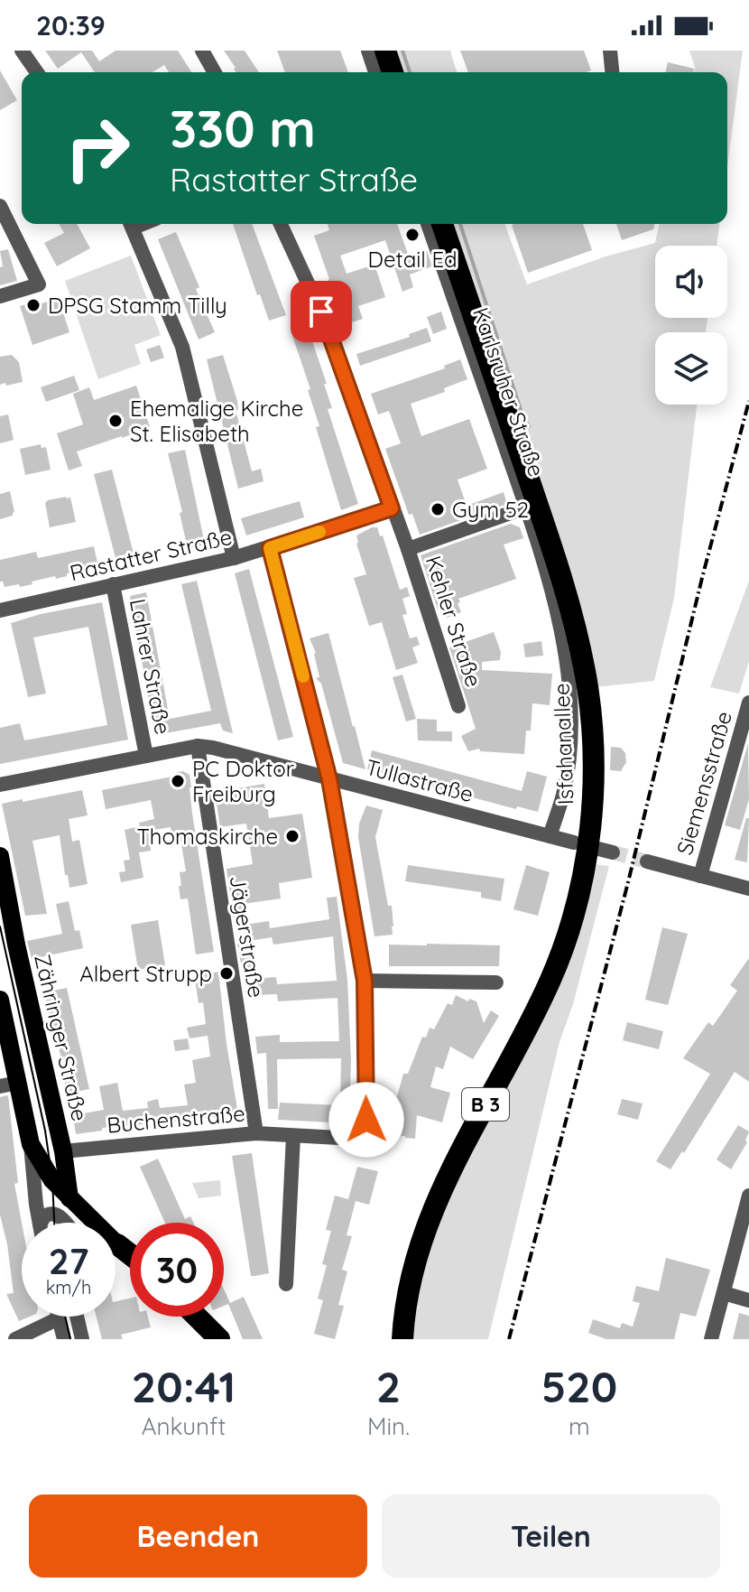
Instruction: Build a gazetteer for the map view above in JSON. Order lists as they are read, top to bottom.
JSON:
{
  "streets": {
    "highway": ["Isfahanallee", "B 3"],
    "main road": ["Zähringer Straße"],
    "street": [
      "Karlsruher Straße",
      "Rastatter Straße",
      "Kehler Straße",
      "Lahrer Straße",
      "Tullastraße",
      "Siemensstraße",
      "Jägerstraße",
      "Buchenstraße"
    ]
  },
  "crossings": [
    ["Karlsruher Straße", "Kehler Straße"],
    ["Karlsruher Straße", "Tullastraße"],
    ["Rastatter Straße", "Kehler Straße"],
    ["Rastatter Straße", "Lahrer Straße"],
    ["Lahrer Straße", "Tullastraße"],
    ["Tullastraße", "Jägerstraße"],
    ["Jägerstraße", "Buchenstraße"],
    ["Zähringer Straße", "Buchenstraße"]
  ],
  "places": [
    "Detail Ed",
    "DPSG Stamm Tilly",
    "Ehemalige Kirche St. Elisabeth",
    "Gym 52",
    "PC Doktor Freiburg",
    "Thomaskirche",
    "Albert Strupp"
  ],
  "page": {
    "status": "20:39",
    "turn": ["330 m", "Rastatter Straße"],
    "speed": "27 km/h",
    "limit": "30",
    "eta": [
      "20:41",
      "Ankunft",
      "2",
      "Min.",
      "520",
      "m"
    ],
    "buttons": ["Beenden", "Teilen"]
  }
}
